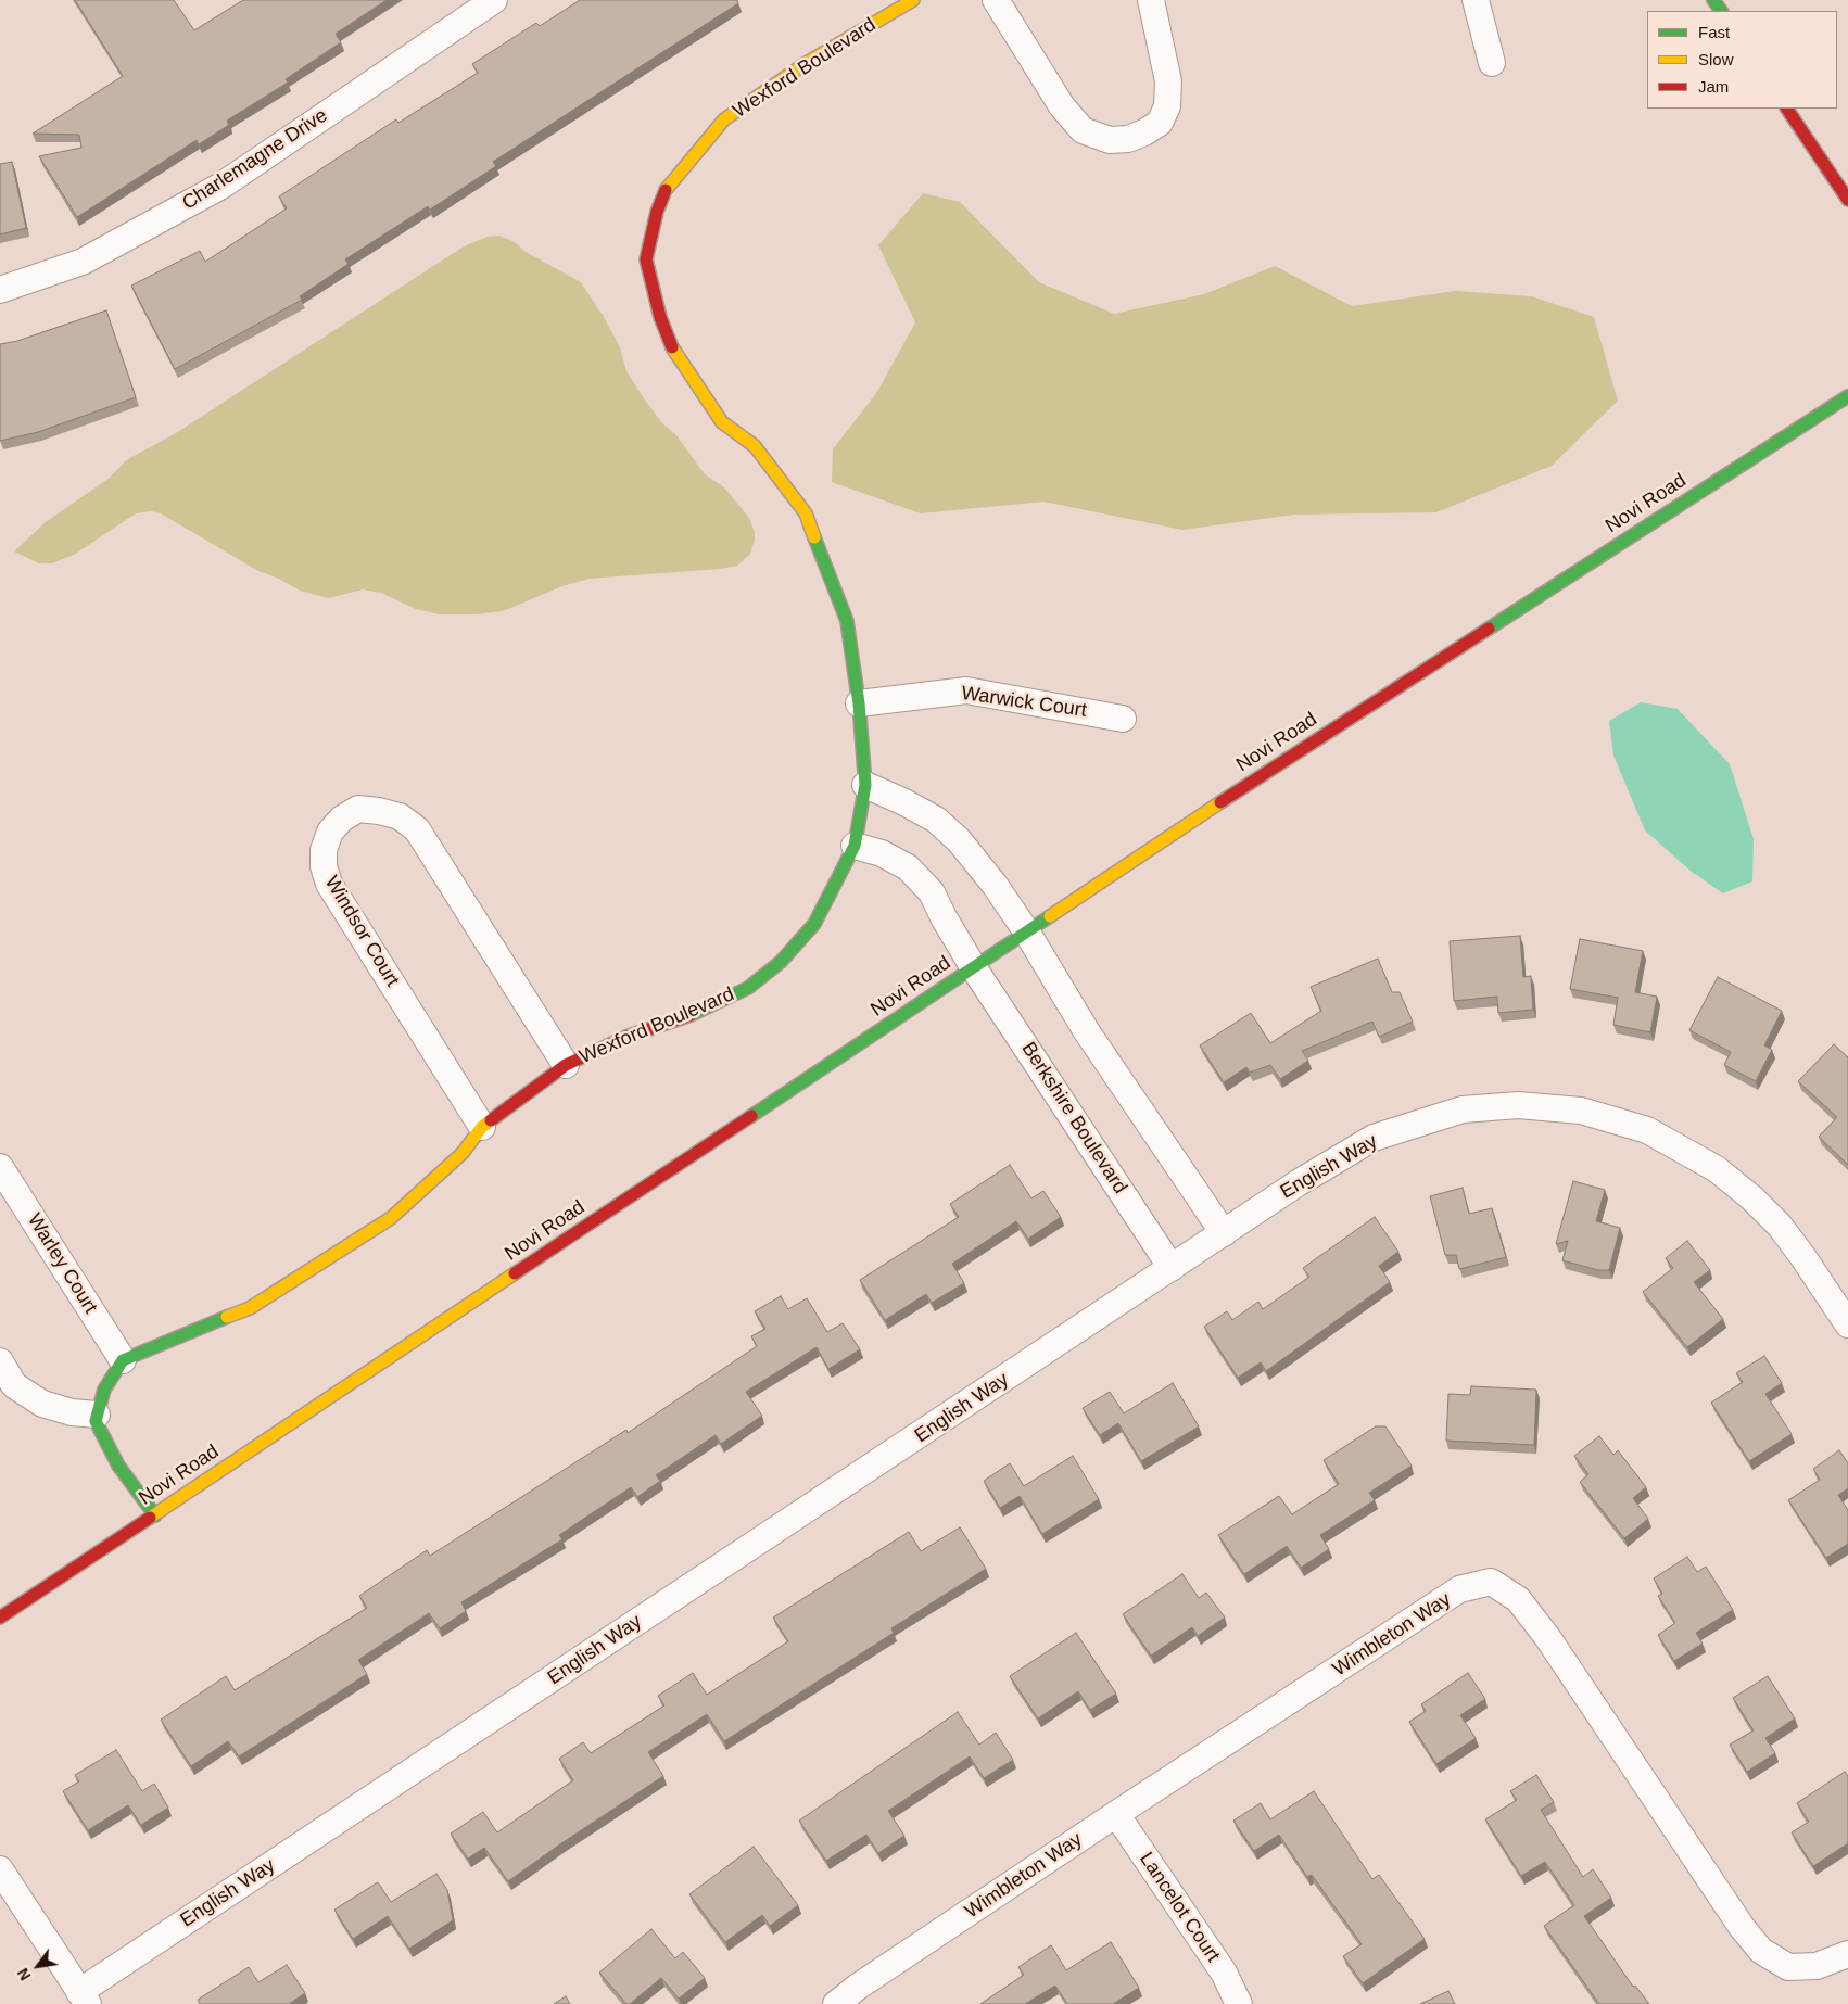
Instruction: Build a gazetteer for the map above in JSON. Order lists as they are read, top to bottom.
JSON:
{
  "streets": {
    "street": [
      "Wexford Boulevard",
      "Charlemagne Drive",
      "Novi Road",
      "Warwick Court",
      "Windsor Court",
      "Berkshire Boulevard",
      "English Way",
      "Warley Court",
      "Wimbleton Way",
      "Lancelot Court"
    ]
  },
  "crossings": [
    ["Wexford Boulevard", "Warwick Court"],
    ["Wexford Boulevard", "Windsor Court"],
    ["Wexford Boulevard", "Berkshire Boulevard"],
    ["Wexford Boulevard", "Warley Court"],
    ["Novi Road", "Berkshire Boulevard"],
    ["Berkshire Boulevard", "English Way"],
    ["Wimbleton Way", "Lancelot Court"]
  ],
  "legend": ["Fast", "Slow", "Jam"],
  "north": "bottom left"
}
